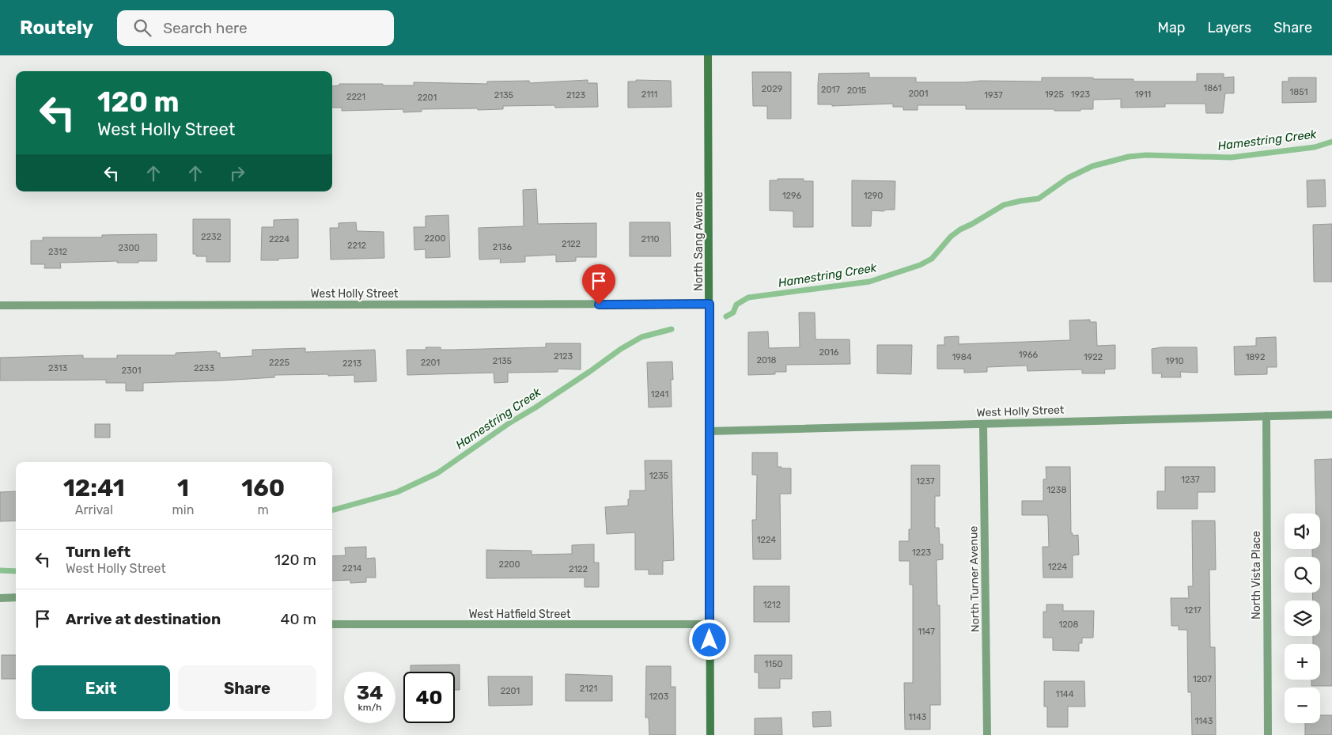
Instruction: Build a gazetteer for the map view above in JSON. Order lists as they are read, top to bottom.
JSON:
{
  "streets": {
    "street": [
      "North Sang Avenue",
      "West Holly Street",
      "North Vista Place",
      "North Turner Avenue",
      "West Hatfield Street"
    ]
  },
  "crossings": [
    ["North Sang Avenue", "West Holly Street"],
    ["North Sang Avenue", "West Hatfield Street"],
    ["West Holly Street", "North Vista Place"],
    ["West Holly Street", "North Turner Avenue"]
  ],
  "water": ["Hamestring Creek"],
  "house_numbers": [
    "1861",
    "2029",
    "2017",
    "2015",
    "1851",
    "2001",
    "2111",
    "1925",
    "1923",
    "1911",
    "2135",
    "2123",
    "1937",
    "2221",
    "2201",
    "1296",
    "1290",
    "2232",
    "2200",
    "2224",
    "2110",
    "2122",
    "2212",
    "2136",
    "2300",
    "2312",
    "2016",
    "1966",
    "2123",
    "1984",
    "1922",
    "1892",
    "2018",
    "2135",
    "1910",
    "2225",
    "2201",
    "2213",
    "2313",
    "2233",
    "2301",
    "1241",
    "1235",
    "1237",
    "1237",
    "1238",
    "1224",
    "1223",
    "2200",
    "1224",
    "2214",
    "2122",
    "1212",
    "1217",
    "1208",
    "1147",
    "1150",
    "1207",
    "2121",
    "2201",
    "1144",
    "1203",
    "1143",
    "1143"
  ],
  "page": {
    "header": "Routely",
    "search": "Search here",
    "nav": ["Map", "Layers", "Share"],
    "turn": ["120 m", "West Holly Street"],
    "eta": [
      "12:41",
      "Arrival",
      "1",
      "min",
      "160",
      "m"
    ],
    "map_buttons": ["+", "−"],
    "list": [
      {
        "name": "Turn left",
        "note": "West Holly Street",
        "value": "120 m"
      },
      {
        "name": "Arrive at destination",
        "value": "40 m"
      }
    ],
    "buttons": ["Exit", "Share"],
    "speed": "34 km/h",
    "limit": "40"
  }
}
